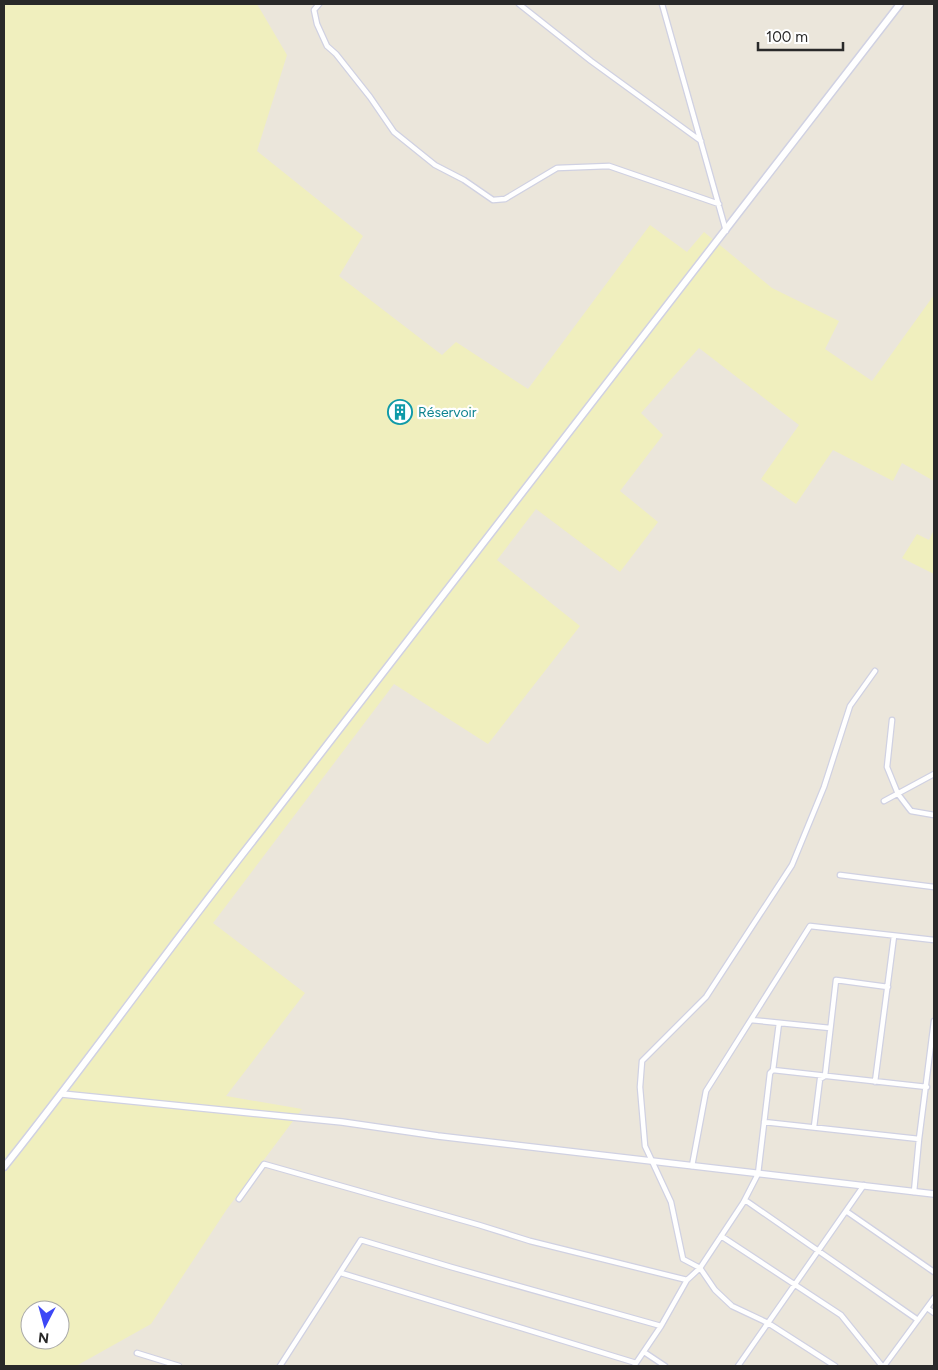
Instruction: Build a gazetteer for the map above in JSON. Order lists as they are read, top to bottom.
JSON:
{
  "places": {
    "building": ["Réservoir"]
  },
  "scale_bar": "100 m",
  "north": "bottom"
}
